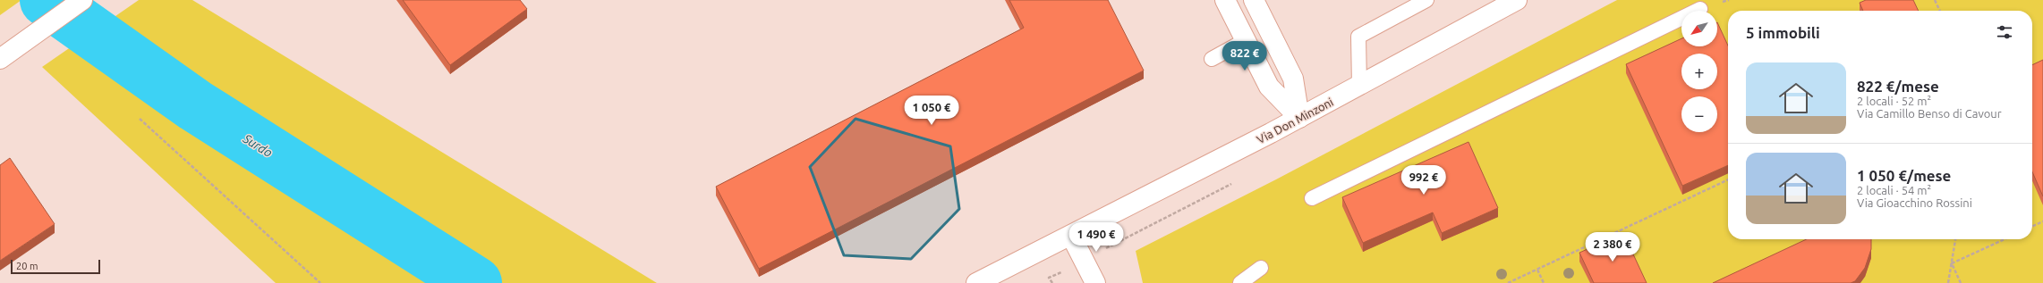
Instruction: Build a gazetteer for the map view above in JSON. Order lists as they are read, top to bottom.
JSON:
{
  "streets": {
    "main road": ["Via Don Minzoni"]
  },
  "water": ["Surdo"],
  "scale_bar": "20 m",
  "north": "bottom left",
  "page": {
    "map_buttons": ["+", "−"],
    "heading": "5 immobili",
    "price": [
      "822 €",
      "1 050 €",
      "992 €",
      "1 490 €",
      "2 380 €"
    ],
    "list": [
      {
        "name": "822 €/mese",
        "note": "2 locali · 52 m² · Via Camillo Benso di Cavour"
      },
      {
        "name": "1 050 €/mese",
        "note": "2 locali · 54 m² · Via Gioacchino Rossini"
      }
    ],
    "scale": "20 m"
  }
}
